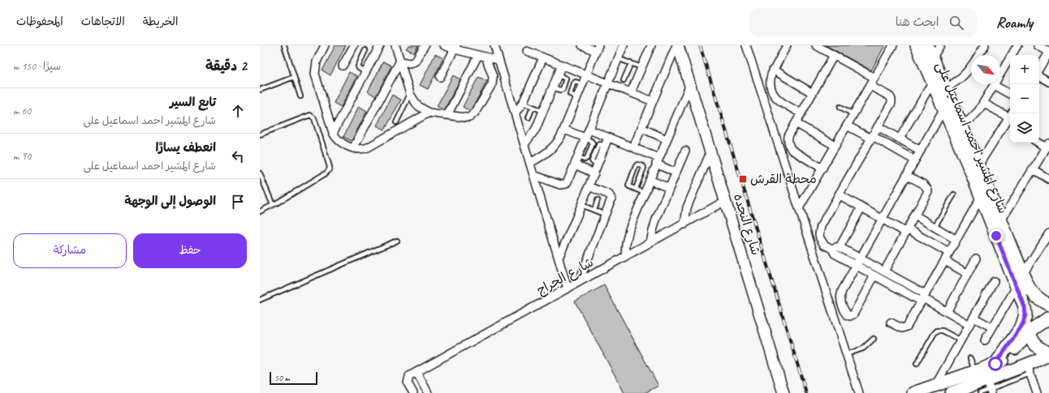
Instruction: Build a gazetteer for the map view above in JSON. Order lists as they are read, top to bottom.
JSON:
{
  "streets": {
    "main road": ["شارع المشير احمد اسماعيل على"],
    "street": ["شارع النجده", "شارع الجراج"]
  },
  "crossings": [
    ["شارع النجده", "شارع الجراج"]
  ],
  "places": {
    "transit": ["محطة القرش"]
  },
  "scale_bar": "50 m",
  "north": "bottom right",
  "page": {
    "header": "Roamly",
    "search": "ابحث هنا",
    "nav": ["الخريطة", "الاتجاهات", "المحفوظات"],
    "heading": ["2 دقيقة", "سيرًا · 150 m"],
    "map_buttons": ["+", "−"],
    "list": [
      ["تابع السير", "شارع المشير احمد اسماعيل على", "60 m"],
      ["انعطف يسارًا", "شارع المشير احمد اسماعيل على", "90 m"],
      "الوصول إلى الوجهة"
    ],
    "buttons": ["حفظ", "مشاركة"],
    "scale": "50 m"
  }
}
